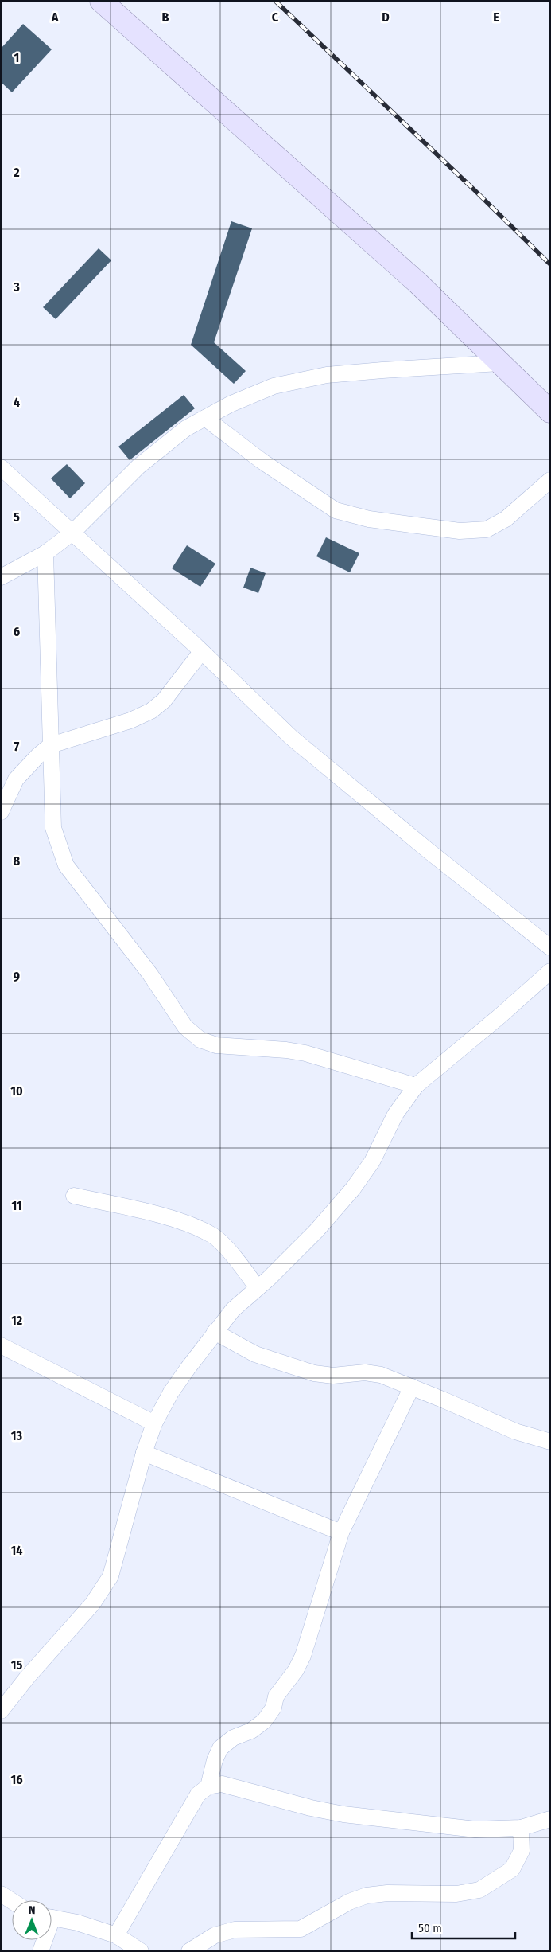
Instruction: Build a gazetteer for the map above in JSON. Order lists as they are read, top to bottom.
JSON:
{
  "scale_bar": "50 m",
  "north": "top",
  "grid": {
    "columns": [
      "A",
      "B",
      "C",
      "D",
      "E"
    ],
    "rows": [
      "1",
      "2",
      "3",
      "4",
      "5",
      "6",
      "7",
      "8",
      "9",
      "10",
      "11",
      "12",
      "13",
      "14",
      "15",
      "16"
    ]
  }
}
